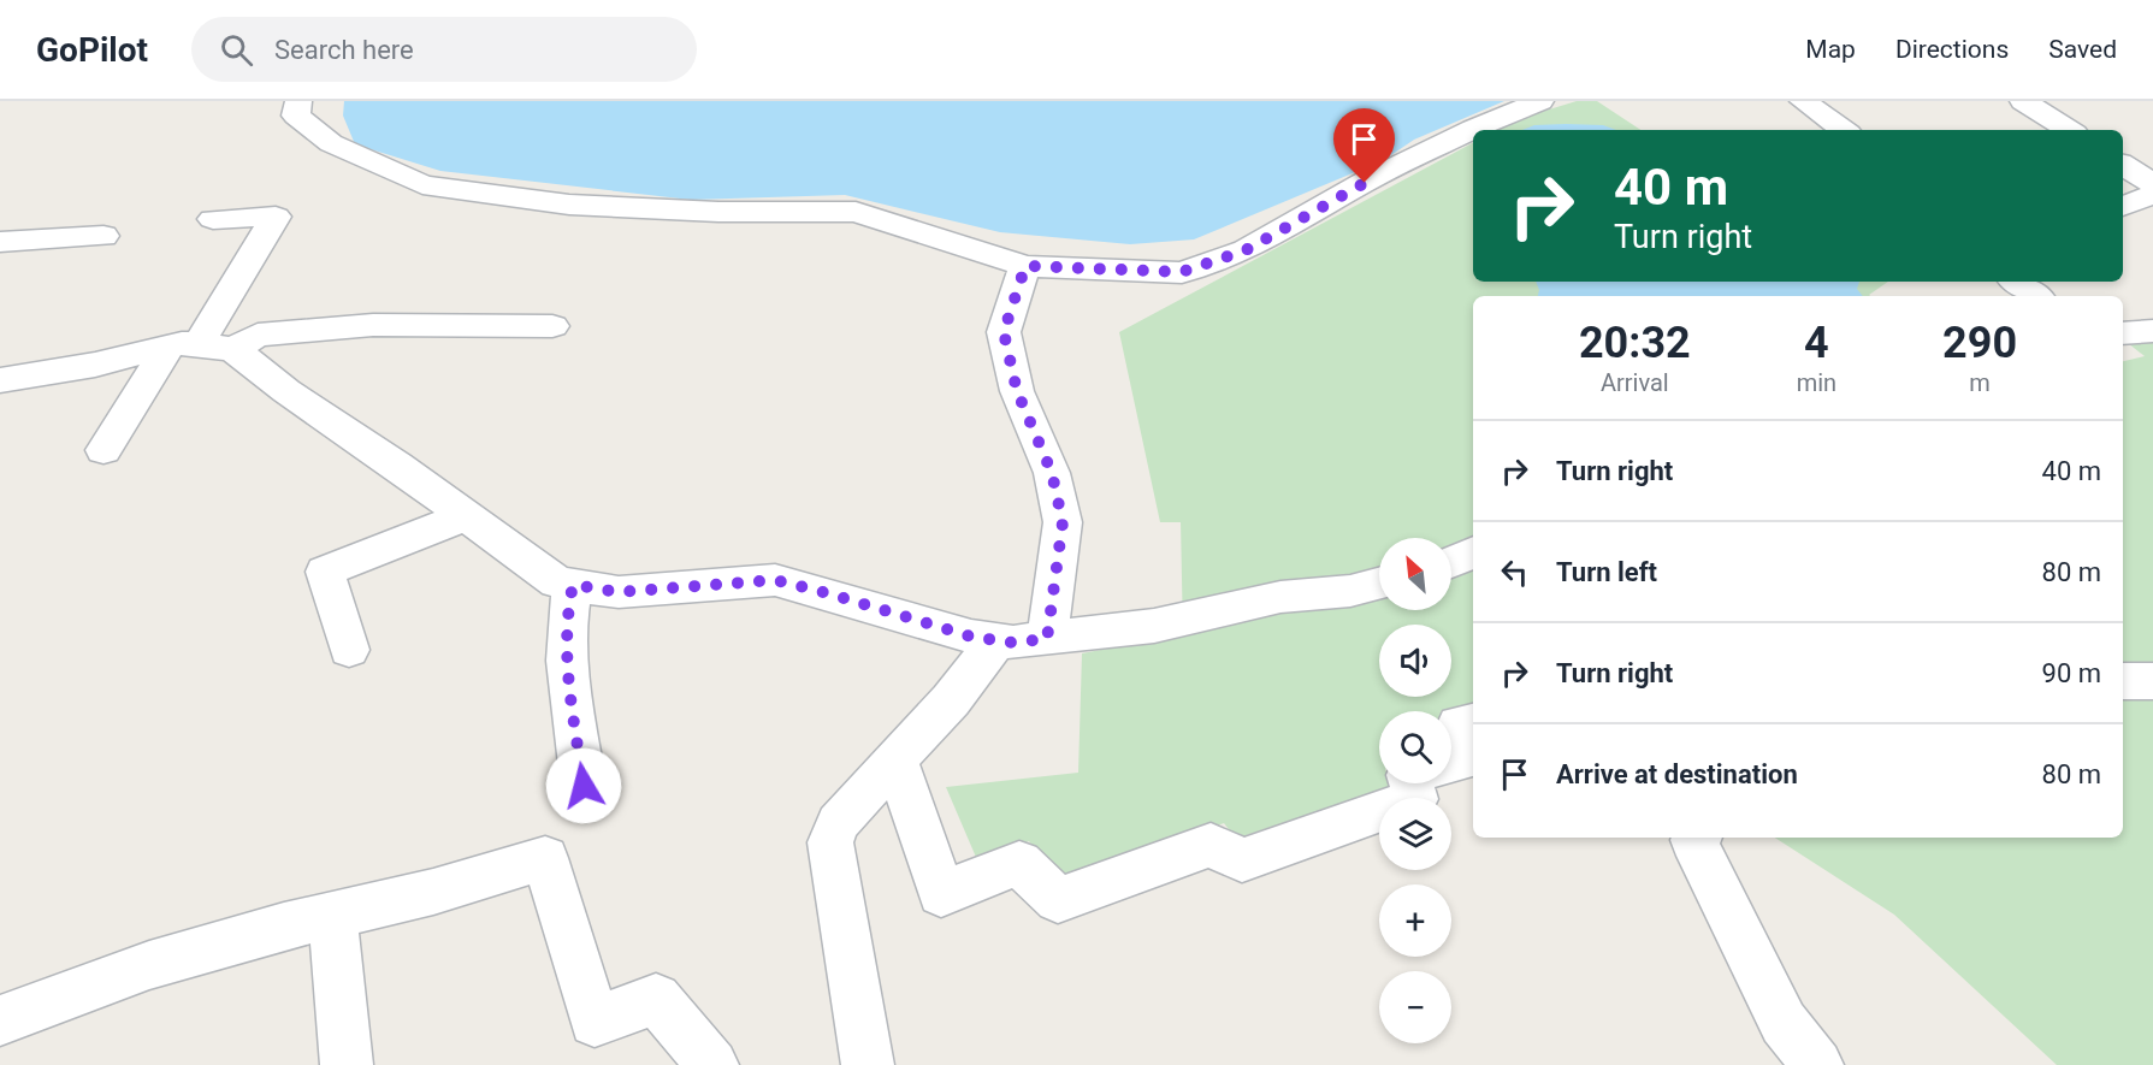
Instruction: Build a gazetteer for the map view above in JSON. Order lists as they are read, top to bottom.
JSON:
{
  "north": "top left",
  "page": {
    "header": "GoPilot",
    "search": "Search here",
    "nav": ["Map", "Directions", "Saved"],
    "turn": ["40 m", "Turn right"],
    "eta": [
      "20:32",
      "Arrival",
      "4",
      "min",
      "290",
      "m"
    ],
    "list": [
      {
        "name": "Turn right",
        "value": "40 m"
      },
      {
        "name": "Turn left",
        "value": "80 m"
      },
      {
        "name": "Turn right",
        "value": "90 m"
      },
      {
        "name": "Arrive at destination",
        "value": "80 m"
      }
    ],
    "map_buttons": ["+", "−"]
  }
}
